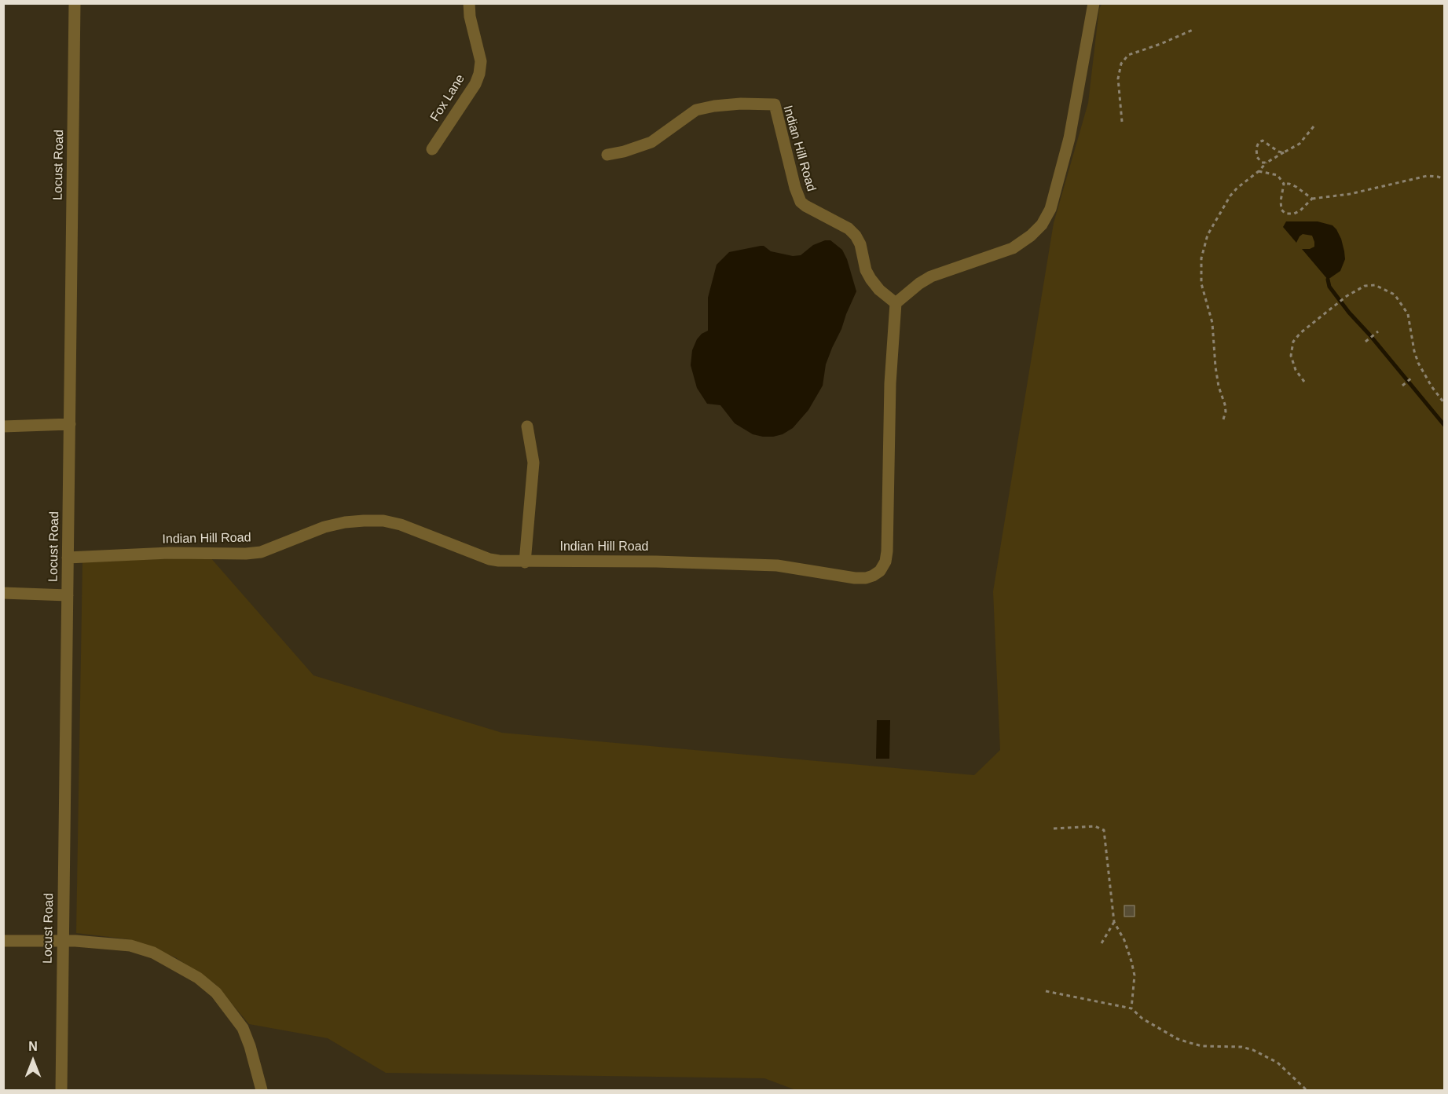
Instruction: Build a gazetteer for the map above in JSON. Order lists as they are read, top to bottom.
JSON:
{
  "streets": {
    "street": ["Fox Lane", "Indian Hill Road", "Locust Road"]
  },
  "crossings": [
    ["Indian Hill Road", "Locust Road"]
  ],
  "north": "top"
}
